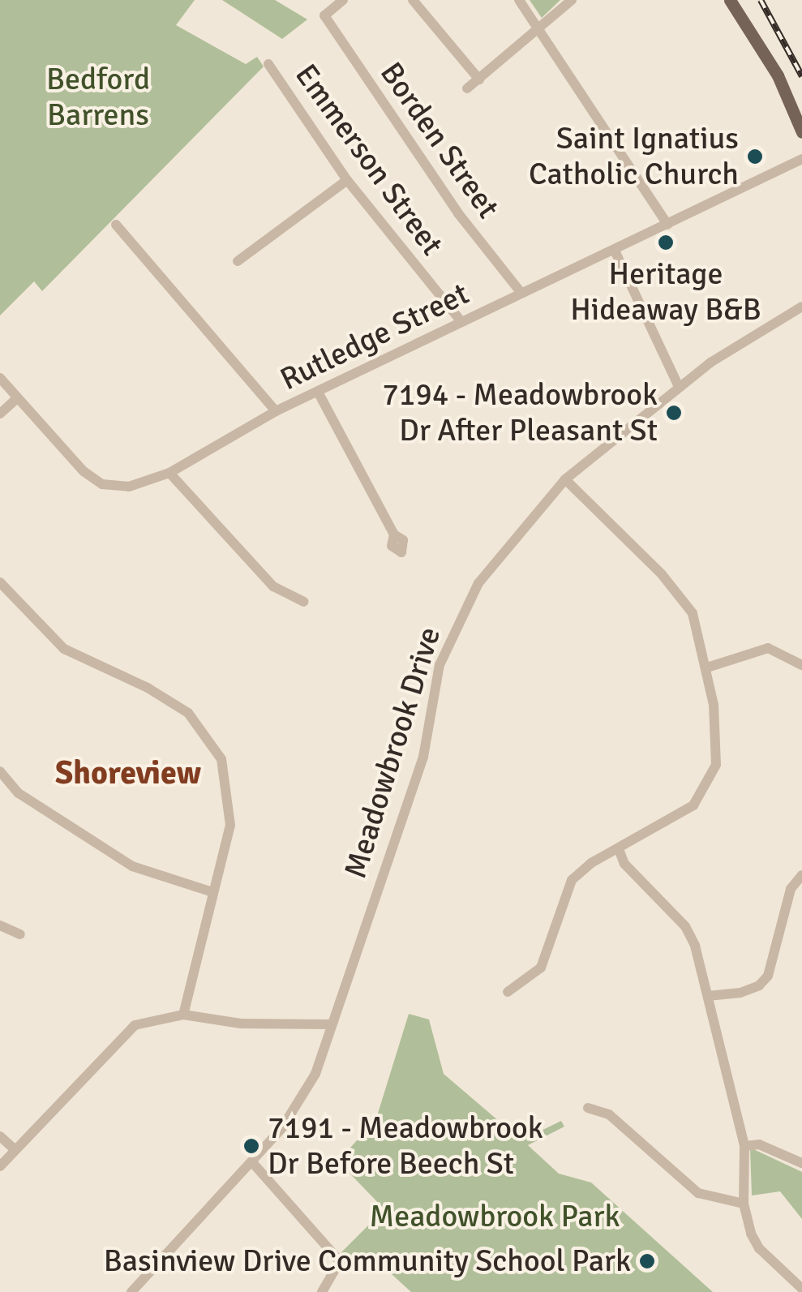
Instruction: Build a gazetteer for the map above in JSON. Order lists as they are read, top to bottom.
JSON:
{
  "streets": {
    "street": [
      "Borden Street",
      "Emmerson Street",
      "Rutledge Street",
      "Meadowbrook Drive"
    ]
  },
  "crossings": [
    ["Borden Street", "Rutledge Street"],
    ["Emmerson Street", "Rutledge Street"]
  ],
  "districts": ["Shoreview"],
  "parks": ["Bedford Barrens", "Meadowbrook Park"],
  "places": [
    "Saint Ignatius Catholic Church",
    "Heritage Hideaway B&B",
    "7194 - Meadowbrook Dr After Pleasant St",
    "7191 - Meadowbrook Dr Before Beech St",
    "Basinview Drive Community School Park"
  ]
}
